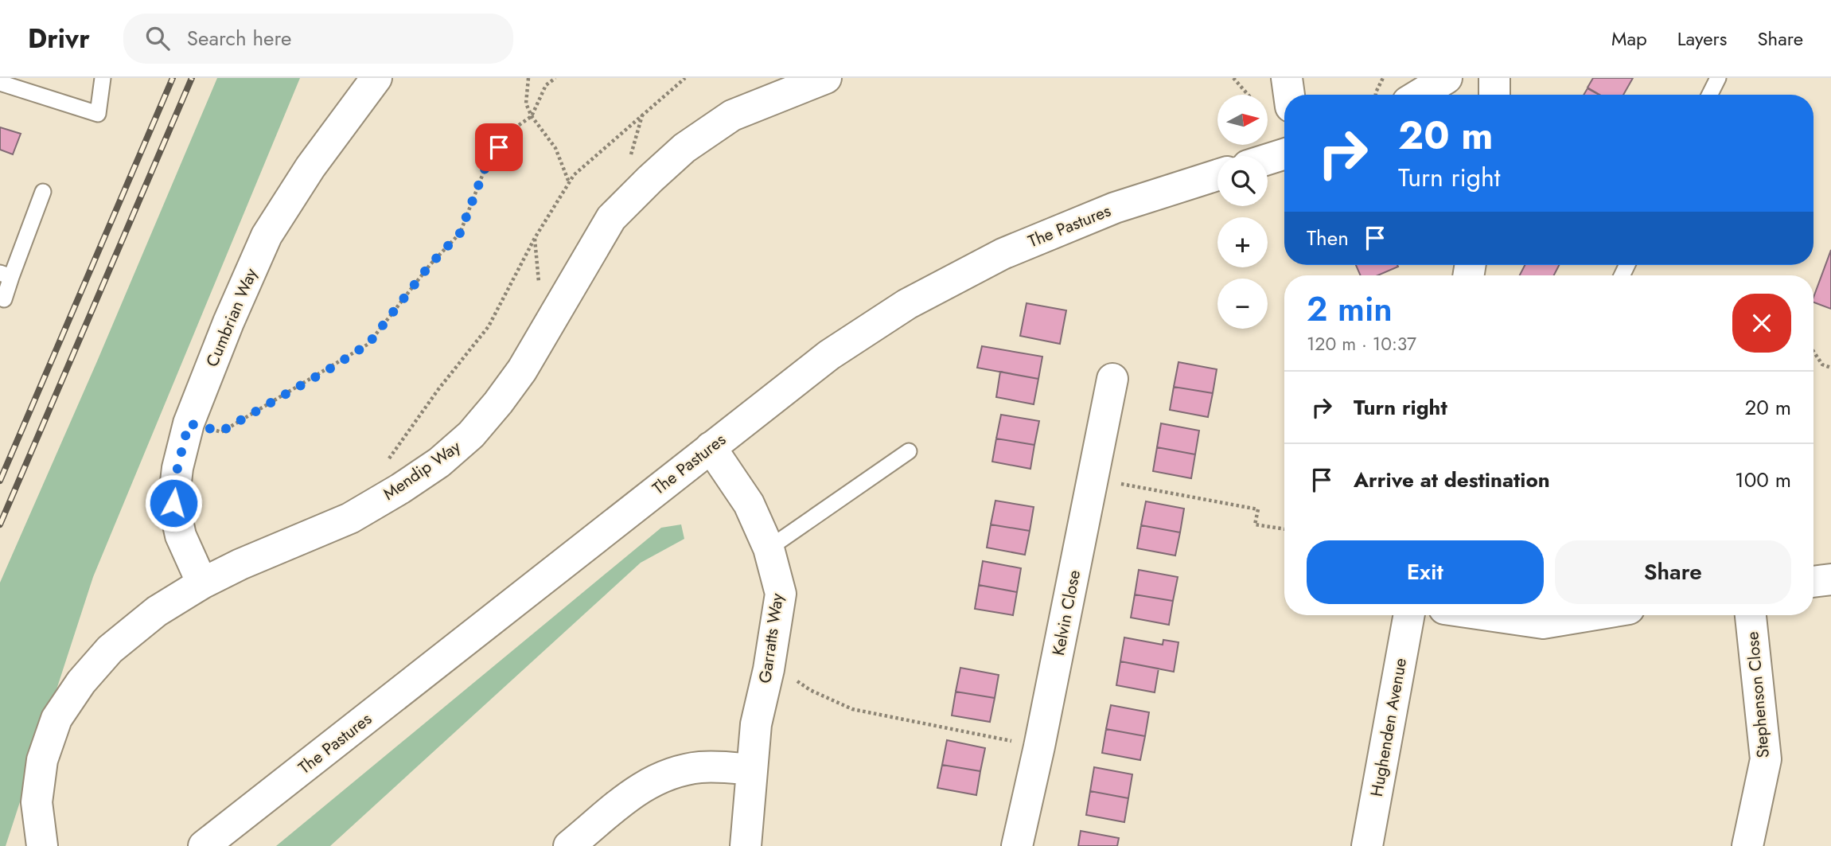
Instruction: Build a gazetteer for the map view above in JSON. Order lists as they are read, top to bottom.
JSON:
{
  "streets": {
    "street": [
      "The Pastures",
      "Cumbrian Way",
      "Mendip Way",
      "Kelvin Close",
      "Garratts Way",
      "Stephenson Close",
      "Hughenden Avenue"
    ]
  },
  "crossings": [
    ["The Pastures", "Garratts Way"],
    ["Cumbrian Way", "Mendip Way"]
  ],
  "north": "right",
  "page": {
    "header": "Drivr",
    "search": "Search here",
    "nav": ["Map", "Layers", "Share"],
    "map_buttons": ["+", "−"],
    "turn": ["20 m", "Turn right"],
    "then": "Then",
    "heading": ["2 min", "120 m · 10:37"],
    "list": [
      {
        "name": "Turn right",
        "value": "20 m"
      },
      {
        "name": "Arrive at destination",
        "value": "100 m"
      }
    ],
    "buttons": ["Exit", "Share"]
  }
}
